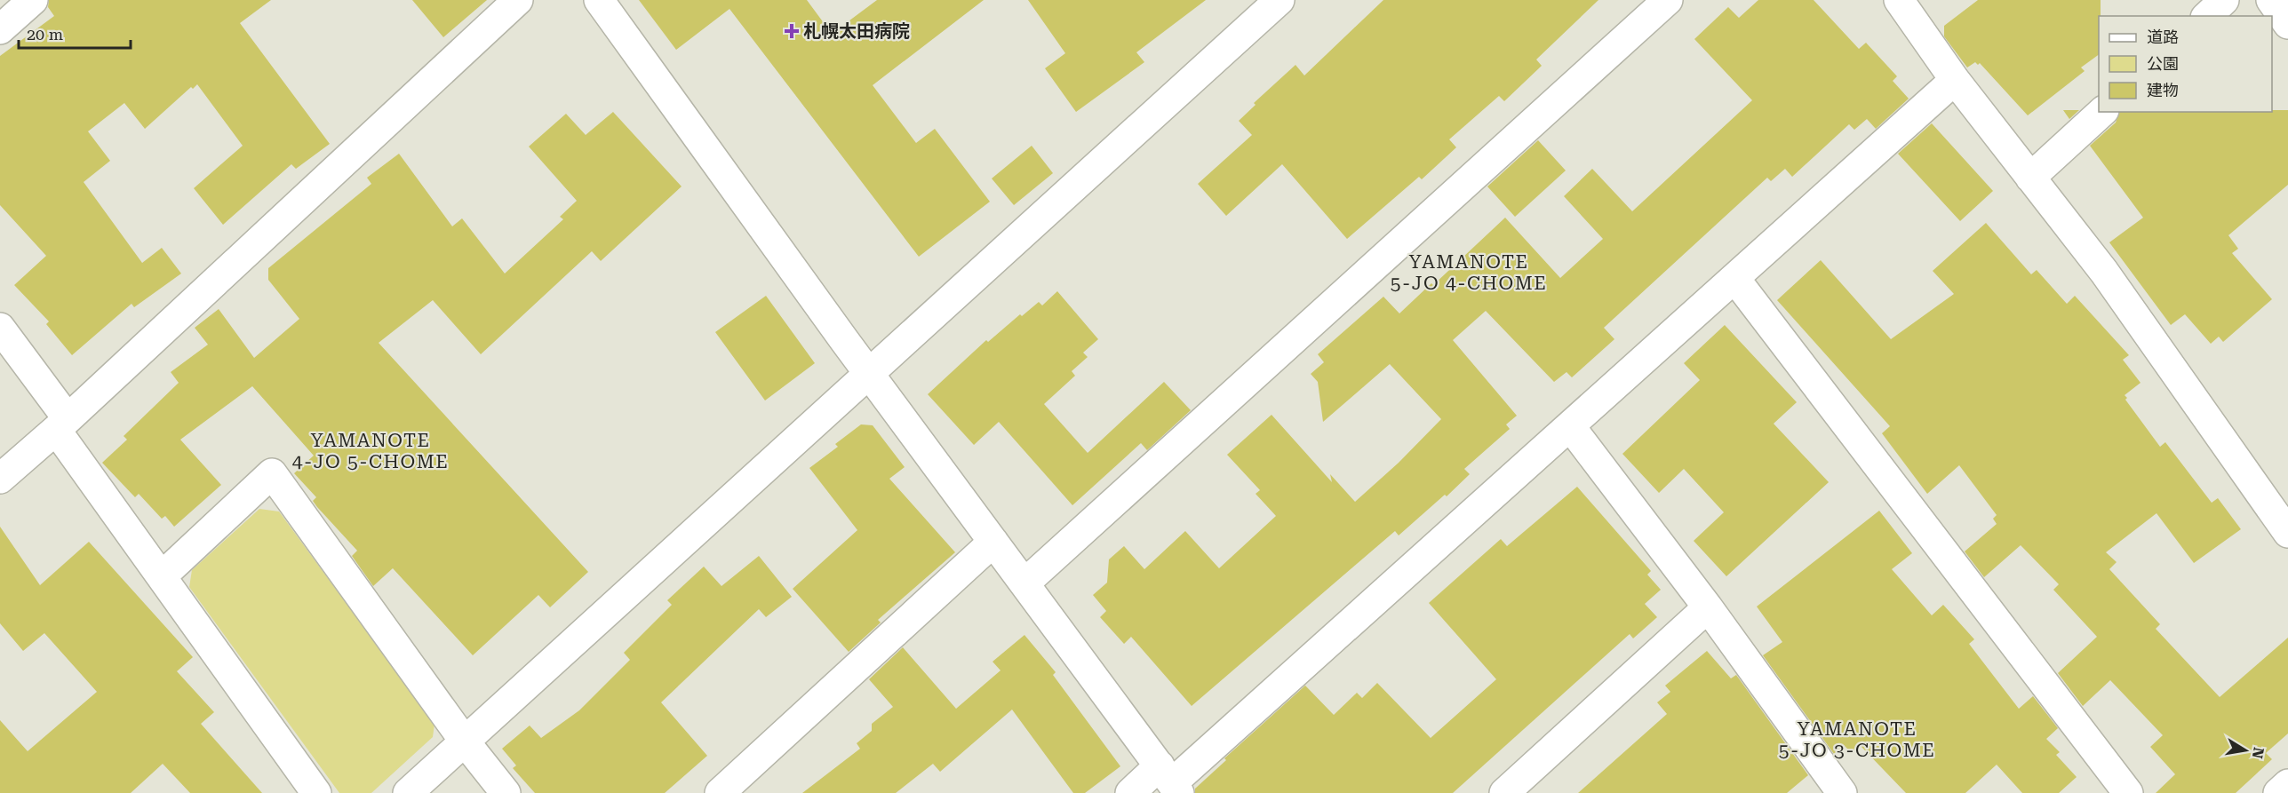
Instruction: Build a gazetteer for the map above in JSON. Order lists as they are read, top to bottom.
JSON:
{
  "districts": ["YAMANOTE 5-JO 4-CHOME", "YAMANOTE 4-JO 5-CHOME", "YAMANOTE 5-JO 3-CHOME"],
  "places": {
    "health": ["札幌太田病院"]
  },
  "legend": ["道路", "公園", "建物"],
  "scale_bar": "20 m",
  "north": "right"
}
